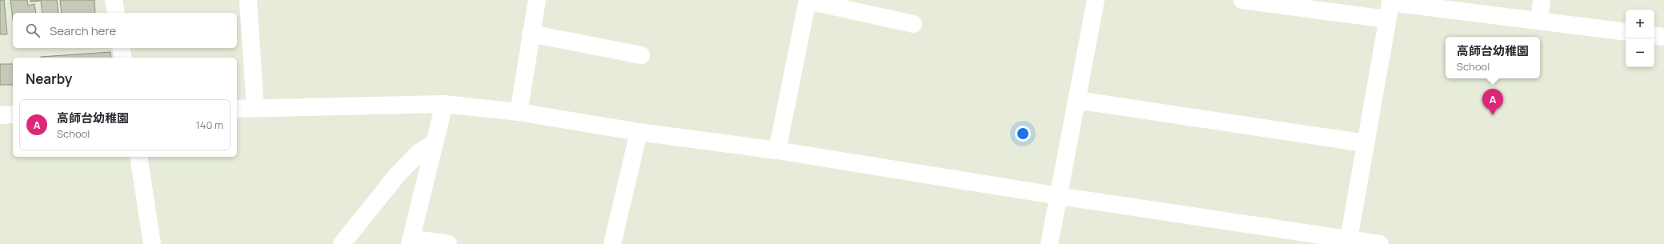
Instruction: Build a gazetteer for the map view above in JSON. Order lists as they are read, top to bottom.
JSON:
{
  "page": {
    "map_buttons": ["+", "−"],
    "search": "Search here",
    "popup": ["高師台幼稚園", "School"],
    "heading": "Nearby",
    "pins": "A",
    "list": [
      {
        "mark": "A",
        "name": "高師台幼稚園",
        "note": "School",
        "value": "140 m"
      }
    ]
  }
}
